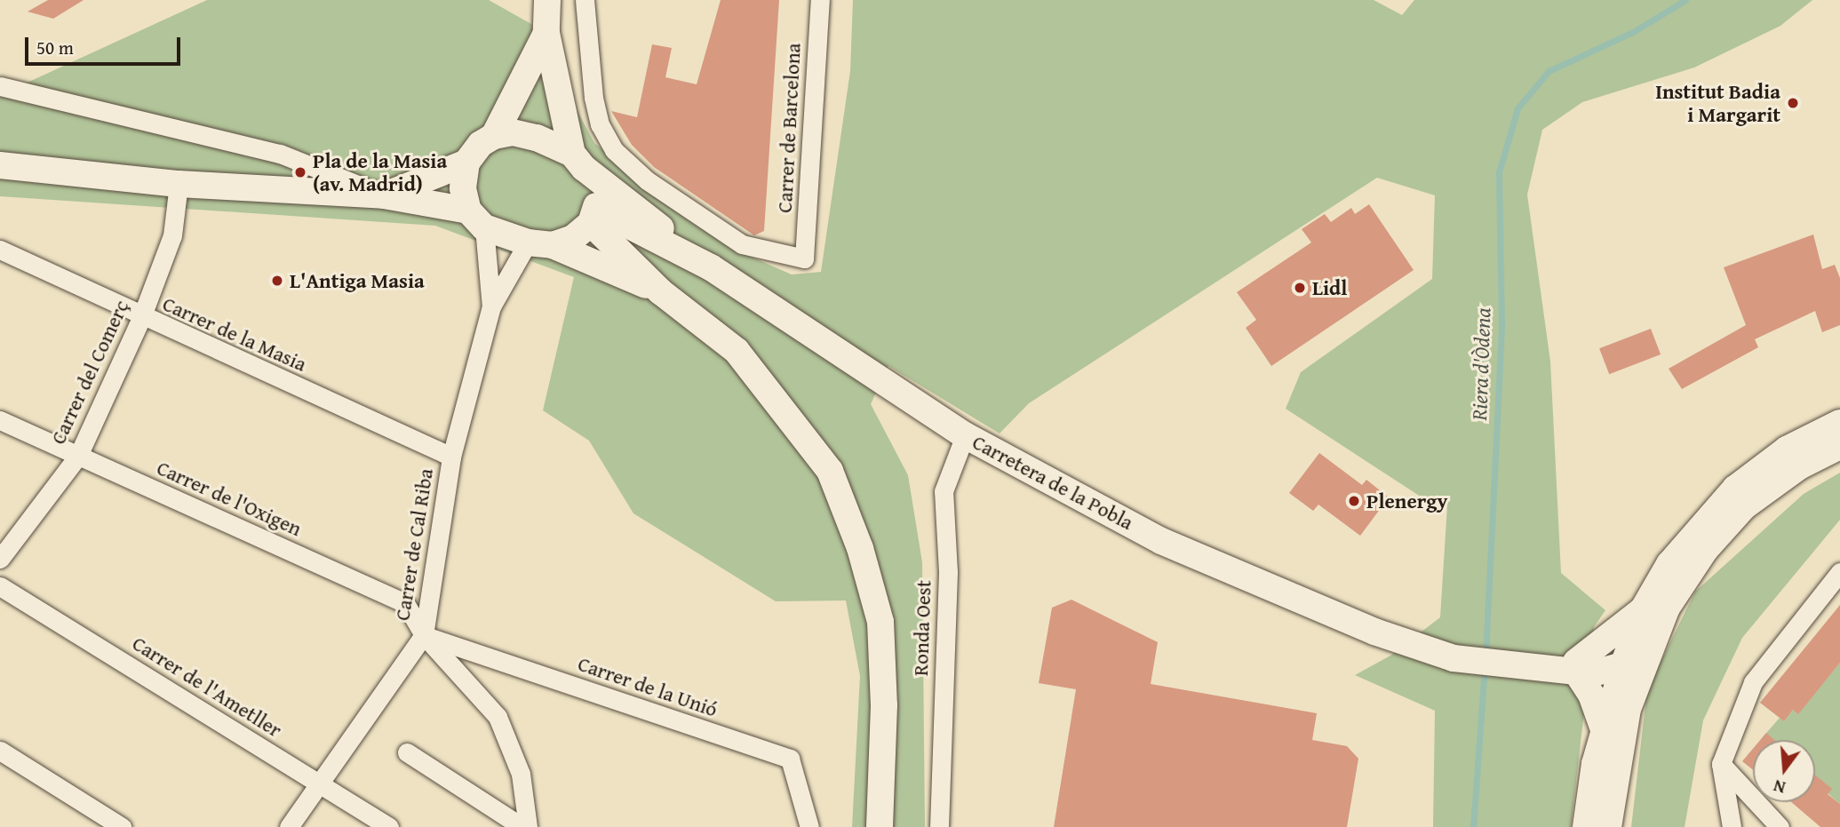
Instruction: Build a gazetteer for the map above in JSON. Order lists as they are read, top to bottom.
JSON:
{
  "streets": {
    "street": [
      "Carrer de Barcelona",
      "Carrer de la Masia",
      "Carrer del Comerç",
      "Carretera de la Pobla",
      "Carrer de l'Oxigen",
      "Carrer de Cal Riba",
      "Ronda Oest",
      "Carrer de l'Ametller",
      "Carrer de la Unió"
    ]
  },
  "crossings": [
    ["Carrer de la Masia", "Carrer del Comerç"],
    ["Carrer de la Masia", "Carrer de Cal Riba"],
    ["Carrer del Comerç", "Carrer de l'Oxigen"],
    ["Carretera de la Pobla", "Carrer de Cal Riba"],
    ["Carretera de la Pobla", "Ronda Oest"],
    ["Carrer de l'Oxigen", "Carrer de Cal Riba"],
    ["Carrer de l'Oxigen", "Carrer de la Unió"],
    ["Carrer de Cal Riba", "Carrer de l'Ametller"],
    ["Carrer de Cal Riba", "Carrer de la Unió"]
  ],
  "water": ["Riera d'Òdena"],
  "places": [
    "Institut Badia i Margarit",
    "Pla de la Masia (av. Madrid)",
    "L'Antiga Masia",
    "Lidl",
    "Plenergy"
  ],
  "scale_bar": "50 m",
  "north": "bottom"
}
